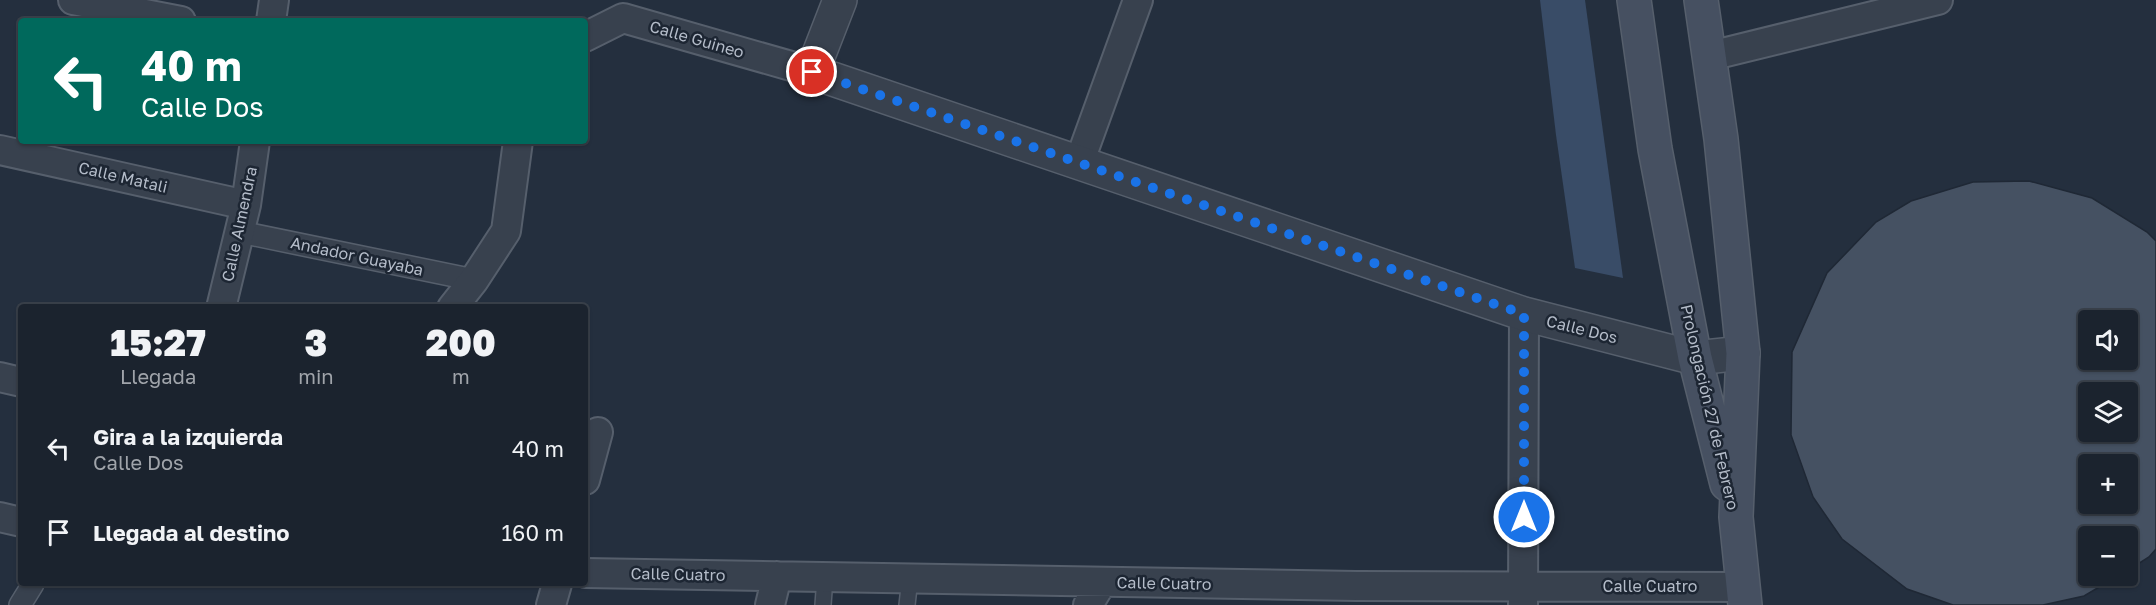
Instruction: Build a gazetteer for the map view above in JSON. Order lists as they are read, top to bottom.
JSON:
{
  "streets": {
    "main road": ["Prolongación 27 de Febrero"],
    "street": [
      "Calle Guineo",
      "Calle Matali",
      "Calle Almendra",
      "Andador Guayaba",
      "Calle Dos",
      "Calle Cuatro"
    ]
  },
  "crossings": [
    ["Calle Guineo", "Calle Dos"],
    ["Calle Matali", "Calle Almendra"],
    ["Calle Matali", "Andador Guayaba"],
    ["Calle Almendra", "Andador Guayaba"],
    ["Calle Dos", "Prolongación 27 de Febrero"]
  ],
  "page": {
    "turn": ["40 m", "Calle Dos"],
    "eta": [
      "15:27",
      "Llegada",
      "3",
      "min",
      "200",
      "m"
    ],
    "map_buttons": ["+", "−"],
    "list": [
      {
        "name": "Gira a la izquierda",
        "note": "Calle Dos",
        "value": "40 m"
      },
      {
        "name": "Llegada al destino",
        "value": "160 m"
      }
    ]
  }
}
